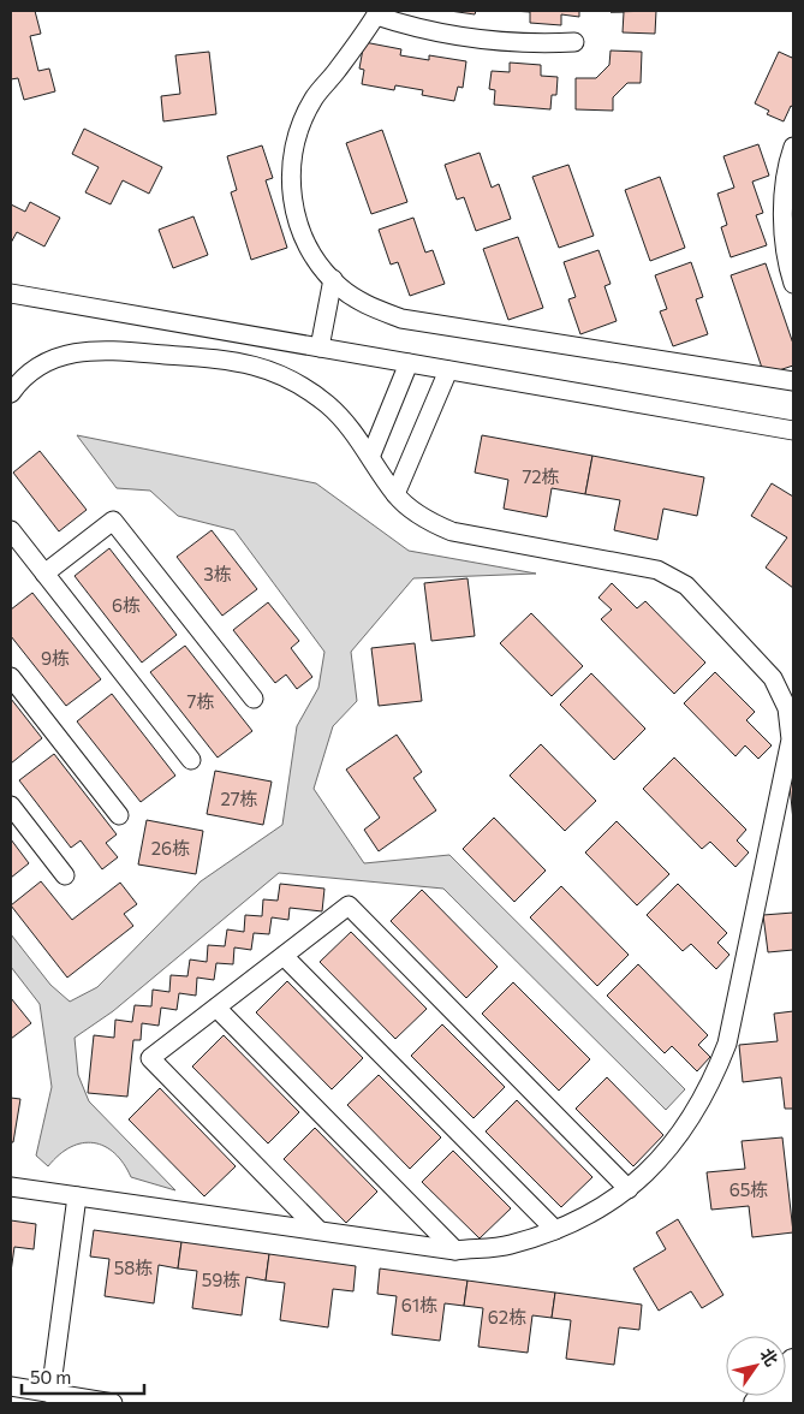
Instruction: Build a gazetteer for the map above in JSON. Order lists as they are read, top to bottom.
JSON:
{
  "house_numbers": [
    "72栋",
    "3栋",
    "6栋",
    "9栋",
    "7栋",
    "27栋",
    "26栋",
    "65栋",
    "58栋",
    "59栋",
    "61栋",
    "62栋"
  ],
  "scale_bar": "50 m",
  "north": "top right"
}
